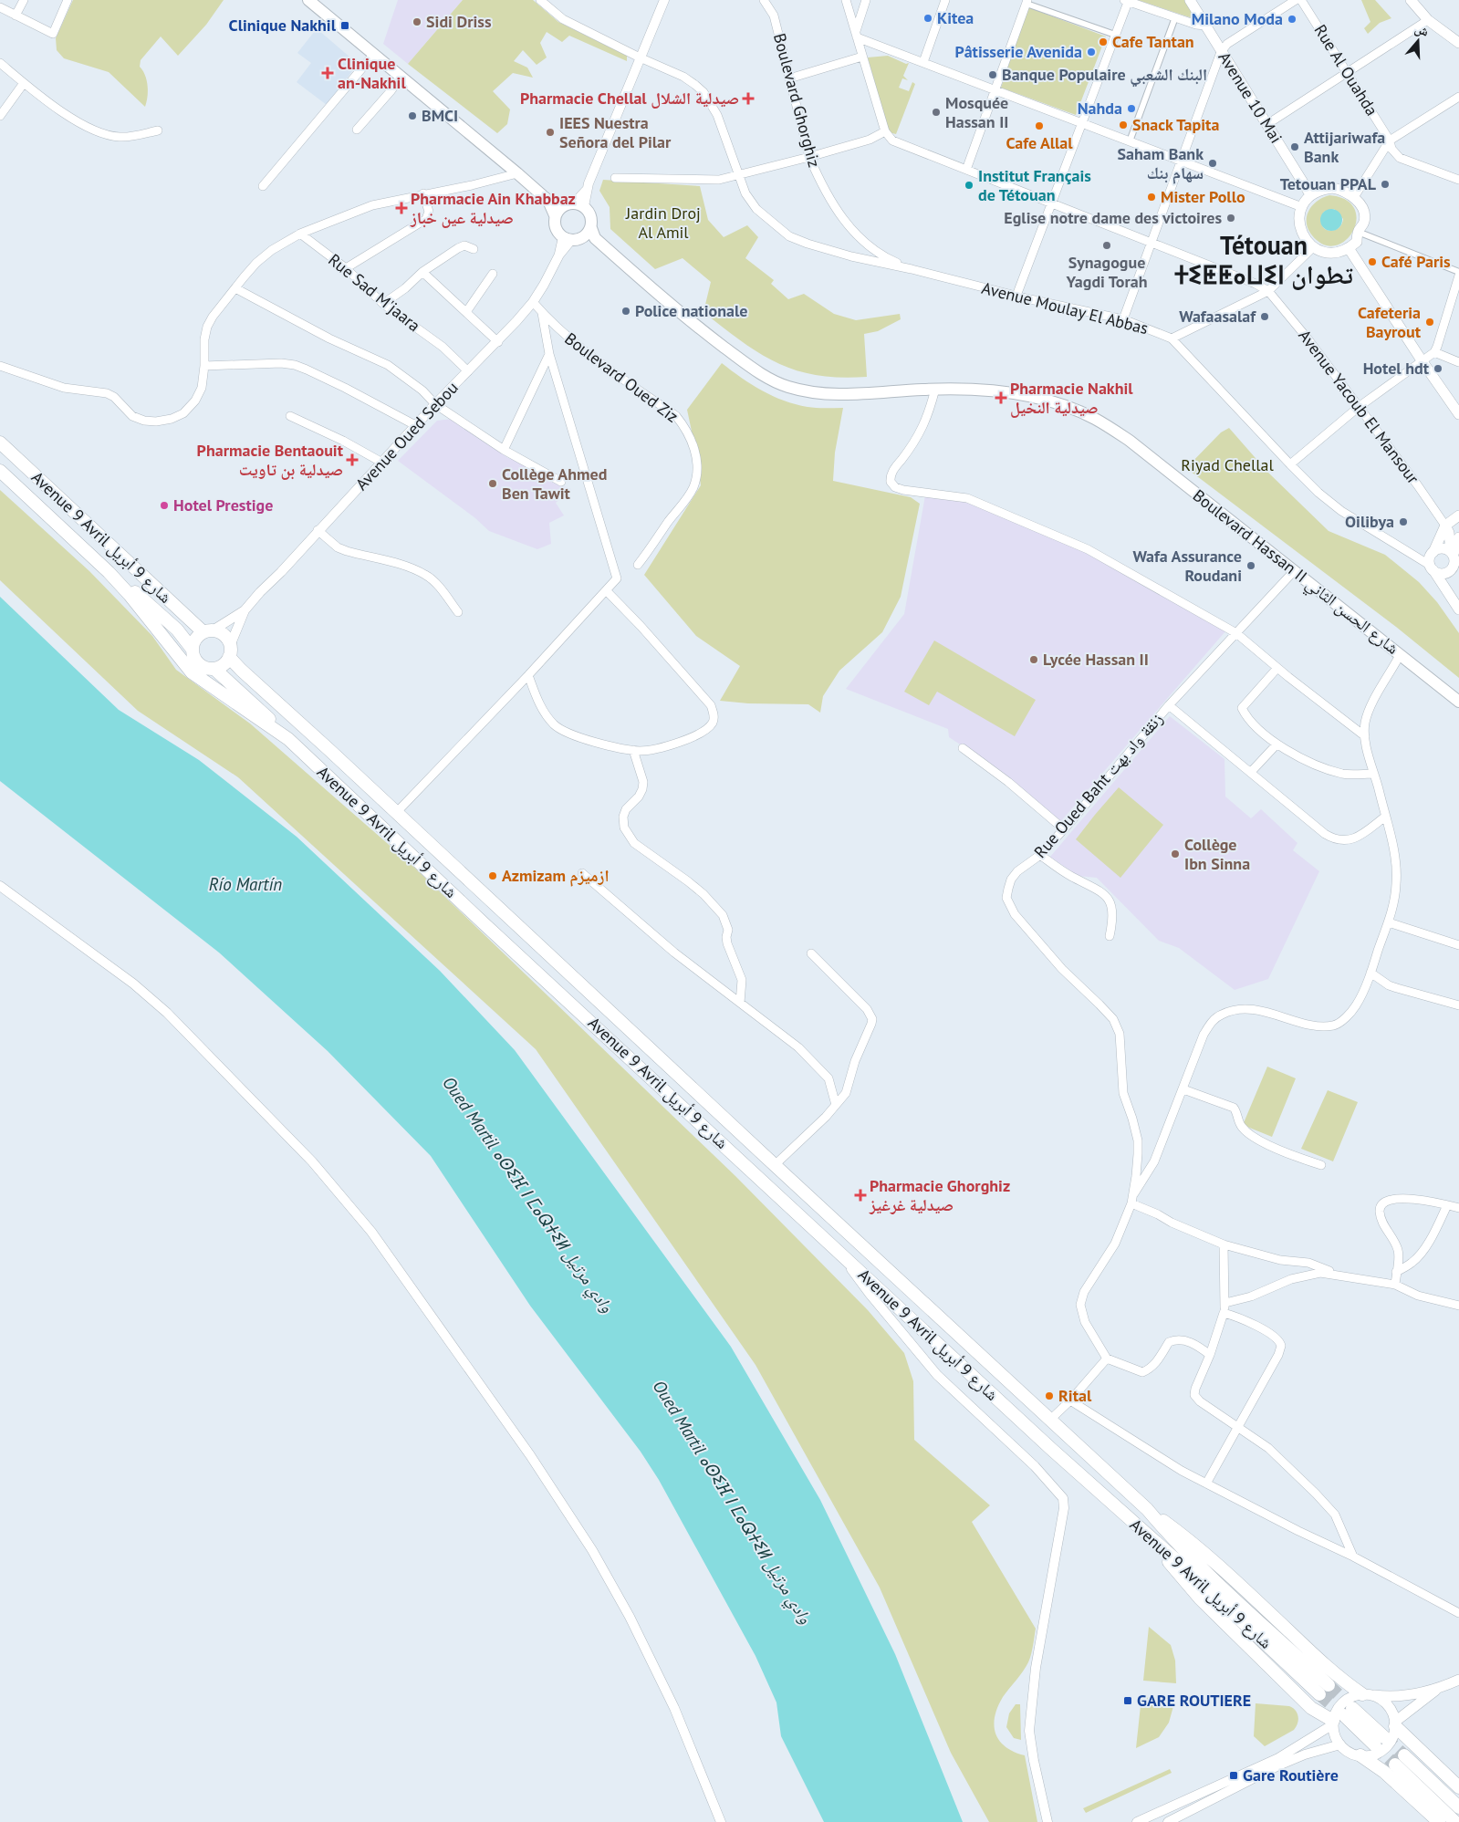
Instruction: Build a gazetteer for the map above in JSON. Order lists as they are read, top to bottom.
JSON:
{
  "streets": {
    "highway": ["Avenue 9 Avril شارع 9 أبريل"],
    "main road": ["Avenue 10 Mai", "Boulevard Hassan II شارع الحسن الثاني"],
    "street": [
      "Rue Al Ouahda",
      "Boulevard Ghorghiz",
      "Rue Sad M'jaara",
      "Avenue Moulay El Abbas",
      "Boulevard Oued Ziz",
      "Avenue Yacoub El Mansour",
      "Avenue Oued Sebou",
      "Rue Oued Baht زنقة واد بهت"
    ]
  },
  "crossings": [
    ["Boulevard Ghorghiz", "Avenue Moulay El Abbas"],
    ["Rue Sad M'jaara", "Avenue Oued Sebou"],
    ["Boulevard Oued Ziz", "Avenue Oued Sebou"],
    ["Avenue Oued Sebou", "Avenue 9 Avril شارع 9 أبريل"],
    ["Avenue Oued Sebou", "Boulevard Hassan II شارع الحسن الثاني"],
    ["Boulevard Hassan II شارع الحسن الثاني", "Rue Oued Baht زنقة واد بهت"]
  ],
  "districts": ["Tétouan ⵜⵉⵟⵟⴰⵡⵉⵏ تطوان"],
  "water": ["Río Martín", "Oued Martil ⴰⵙⵉⴼ ⵏ ⵎⴰⵕⵜⵉⵍ وادي مرتيل"],
  "parks": ["Jardin Droj Al Amil", "Riyad Chellal"],
  "places": {
    "other": [
      "Kitea",
      "Milano Moda",
      "Sidi Driss",
      "Cafe Tantan",
      "Pâtisserie Avenida",
      "Banque Populaire البنك الشعبي",
      "Nahda",
      "Mosquée Hassan II",
      "BMCI",
      "Snack Tapita",
      "Cafe Allal",
      "IEES Nuestra Señora del Pilar",
      "Attijariwafa Bank",
      "Saham Bank سهام بنك",
      "Tetouan PPAL",
      "Institut Français de Tétouan",
      "Mister Pollo",
      "Eglise notre dame des victoires",
      "Synagogue Yagdi Torah",
      "Café Paris",
      "Police nationale",
      "Wafaasalaf",
      "Cafeteria Bayrout",
      "Hotel hdt",
      "Collège Ahmed Ben Tawit",
      "Hotel Prestige",
      "Oilibya",
      "Wafa Assurance Roudani",
      "Lycée Hassan II",
      "Collège Ibn Sinna",
      "Azmizam ازميزم",
      "Rital"
    ],
    "transit": ["Clinique Nakhil", "GARE ROUTIERE", "Gare Routière"],
    "health": [
      "Clinique an-Nakhil",
      "Pharmacie Chellal صيدلية الشلال",
      "Pharmacie Ain Khabbaz صيدلية عين خباز",
      "Pharmacie Nakhil صيدلية النخيل",
      "Pharmacie Bentaouit صيدلية بن تاويت",
      "Pharmacie Ghorghiz صيدلية غرغيز"
    ]
  },
  "north": "top"
}
